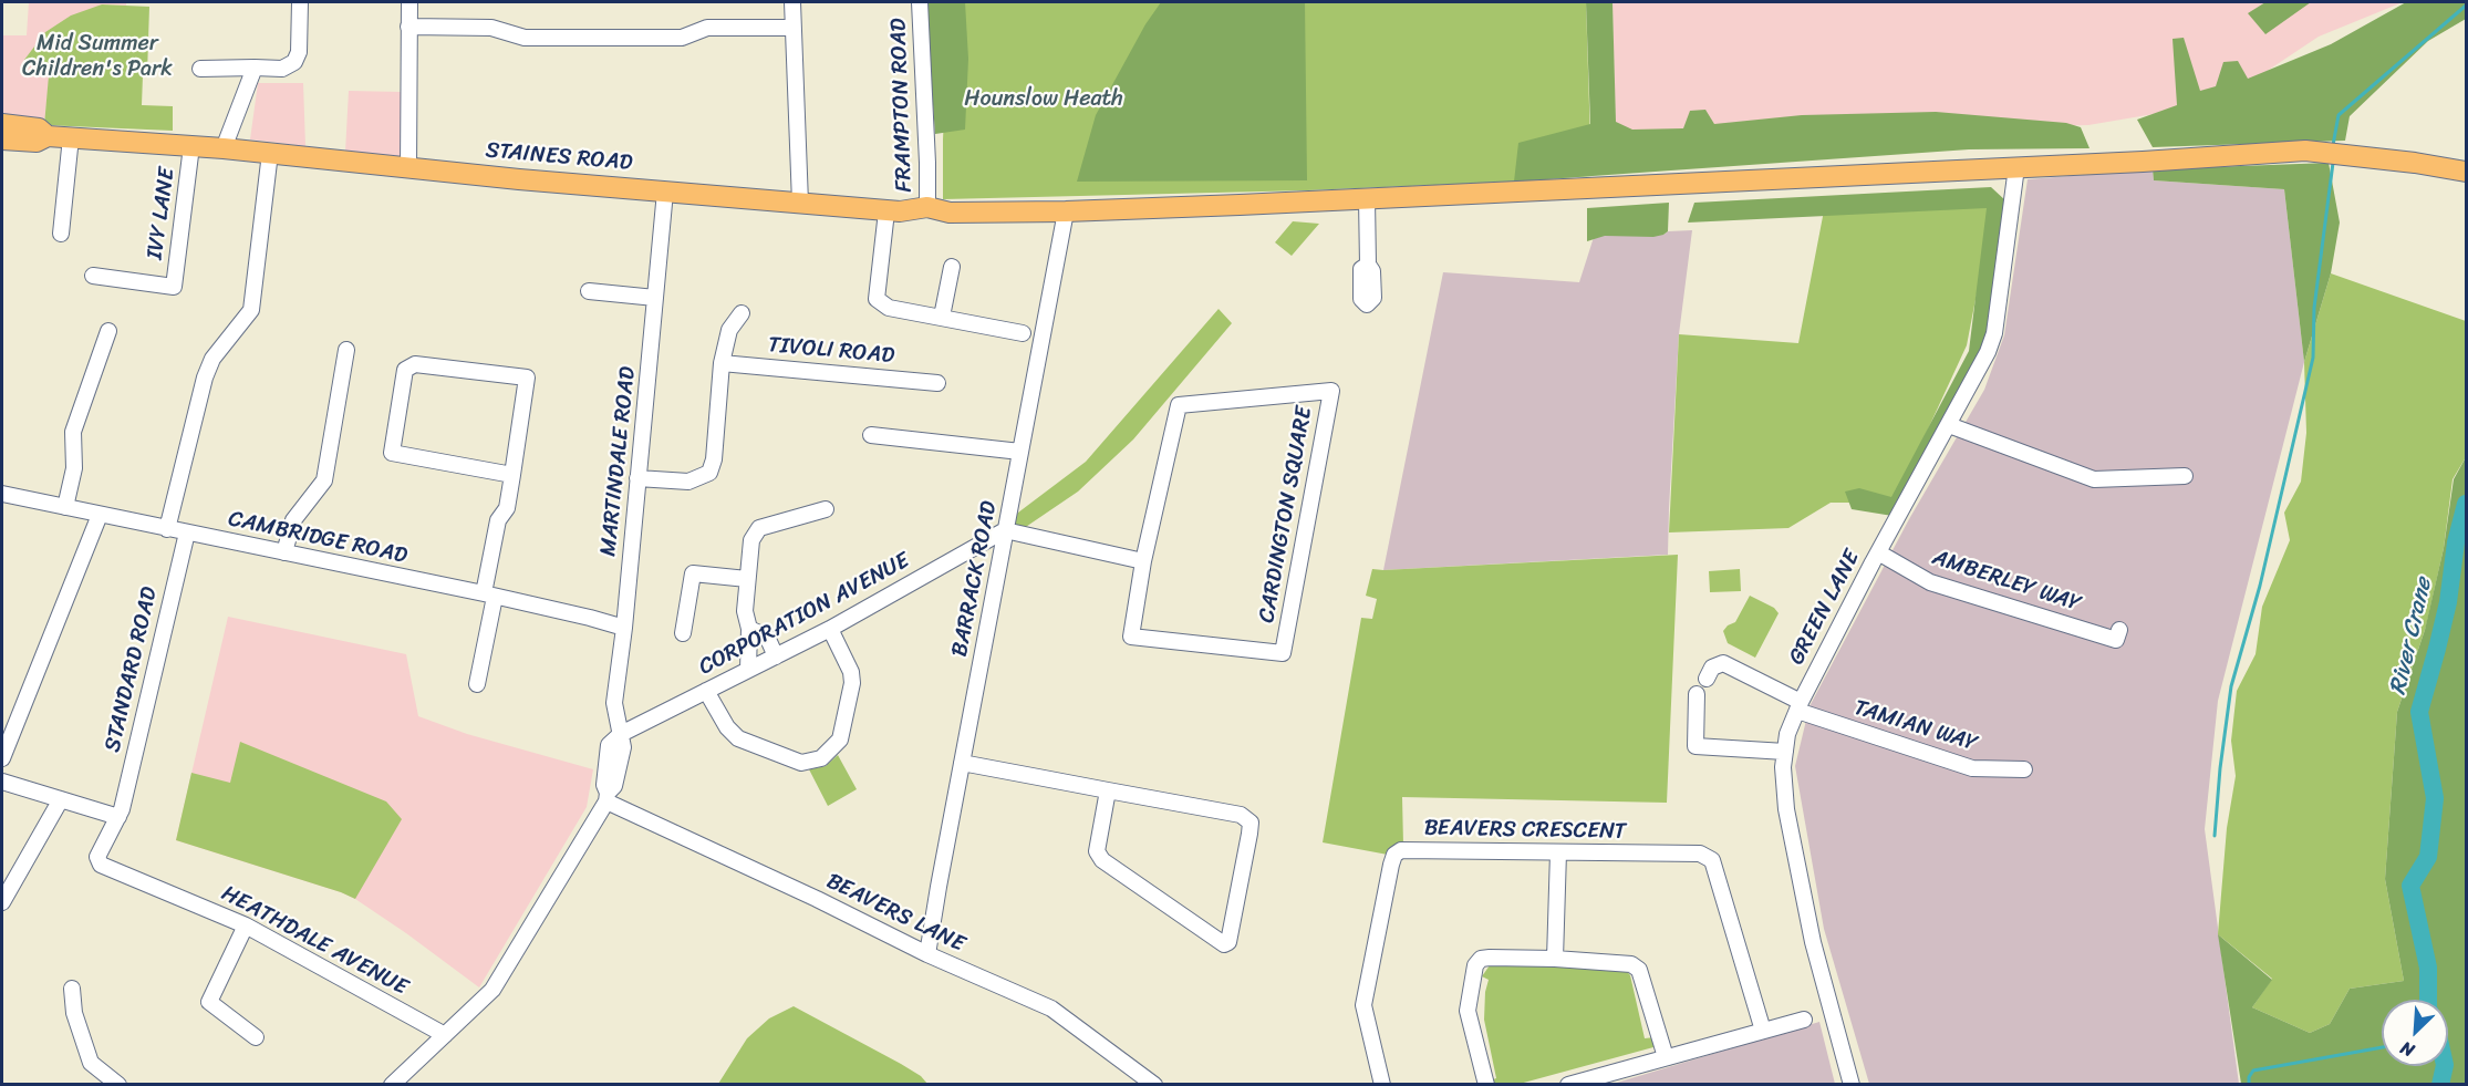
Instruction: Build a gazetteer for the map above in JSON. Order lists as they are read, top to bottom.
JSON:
{
  "streets": {
    "main road": ["STAINES ROAD"],
    "street": [
      "FRAMPTON ROAD",
      "IVY LANE",
      "TIVOLI ROAD",
      "MARTINDALE ROAD",
      "CARDINGTON SQUARE",
      "CAMBRIDGE ROAD",
      "BARRACK ROAD",
      "AMBERLEY WAY",
      "GREEN LANE",
      "CORPORATION AVENUE",
      "STANDARD ROAD",
      "TAMIAN WAY",
      "BEAVERS CRESCENT",
      "BEAVERS LANE",
      "HEATHDALE AVENUE"
    ]
  },
  "crossings": [
    ["FRAMPTON ROAD", "STAINES ROAD"],
    ["STAINES ROAD", "IVY LANE"],
    ["STAINES ROAD", "MARTINDALE ROAD"],
    ["STAINES ROAD", "BARRACK ROAD"],
    ["MARTINDALE ROAD", "CAMBRIDGE ROAD"],
    ["MARTINDALE ROAD", "CORPORATION AVENUE"],
    ["CAMBRIDGE ROAD", "STANDARD ROAD"],
    ["BARRACK ROAD", "CORPORATION AVENUE"],
    ["BARRACK ROAD", "BEAVERS LANE"],
    ["AMBERLEY WAY", "GREEN LANE"],
    ["GREEN LANE", "TAMIAN WAY"],
    ["STANDARD ROAD", "HEATHDALE AVENUE"]
  ],
  "water": ["River Crane"],
  "parks": ["Mid Summer Children's Park", "Hounslow Heath"],
  "north": "bottom left"
}
